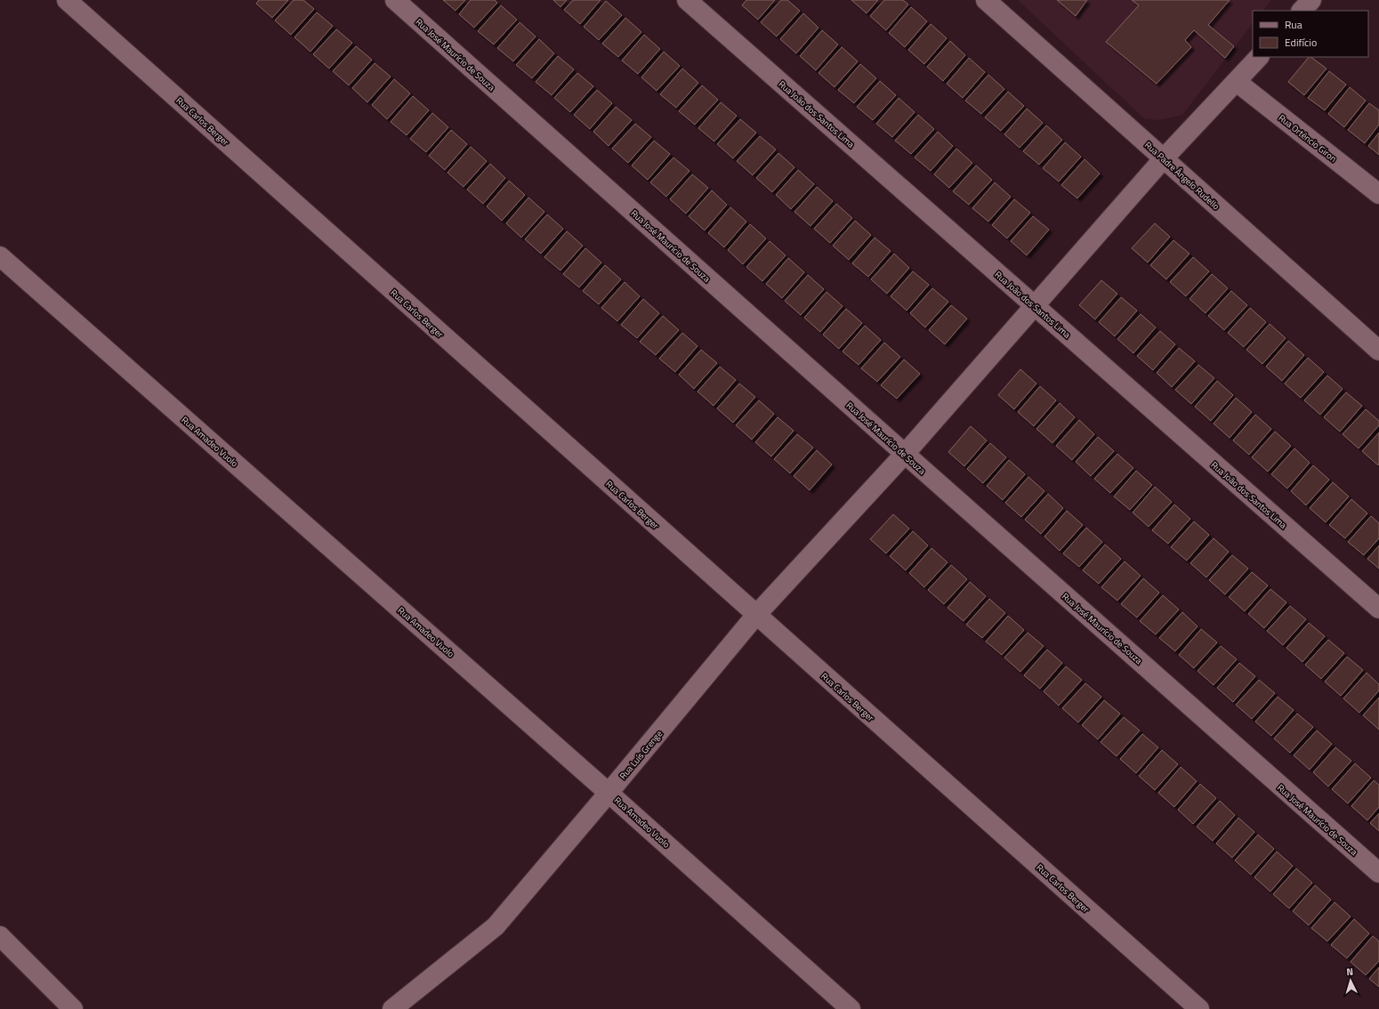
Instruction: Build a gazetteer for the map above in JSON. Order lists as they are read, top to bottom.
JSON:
{
  "streets": {
    "street": [
      "Rua José Maurício de Souza",
      "Rua João dos Santos Lima",
      "Rua Carlos Berger",
      "Rua Ortêncio Giron",
      "Rua Padre Ângelo Rudello",
      "Rua Amadeo Vuolo",
      "Rua Luís Grenge"
    ]
  },
  "crossings": [
    ["Rua José Maurício de Souza", "Rua Luís Grenge"],
    ["Rua João dos Santos Lima", "Rua Luís Grenge"],
    ["Rua Carlos Berger", "Rua Luís Grenge"],
    ["Rua Ortêncio Giron", "Rua Luís Grenge"],
    ["Rua Padre Ângelo Rudello", "Rua Luís Grenge"],
    ["Rua Amadeo Vuolo", "Rua Luís Grenge"]
  ],
  "legend": ["Rua", "Edifício"],
  "north": "top"
}
